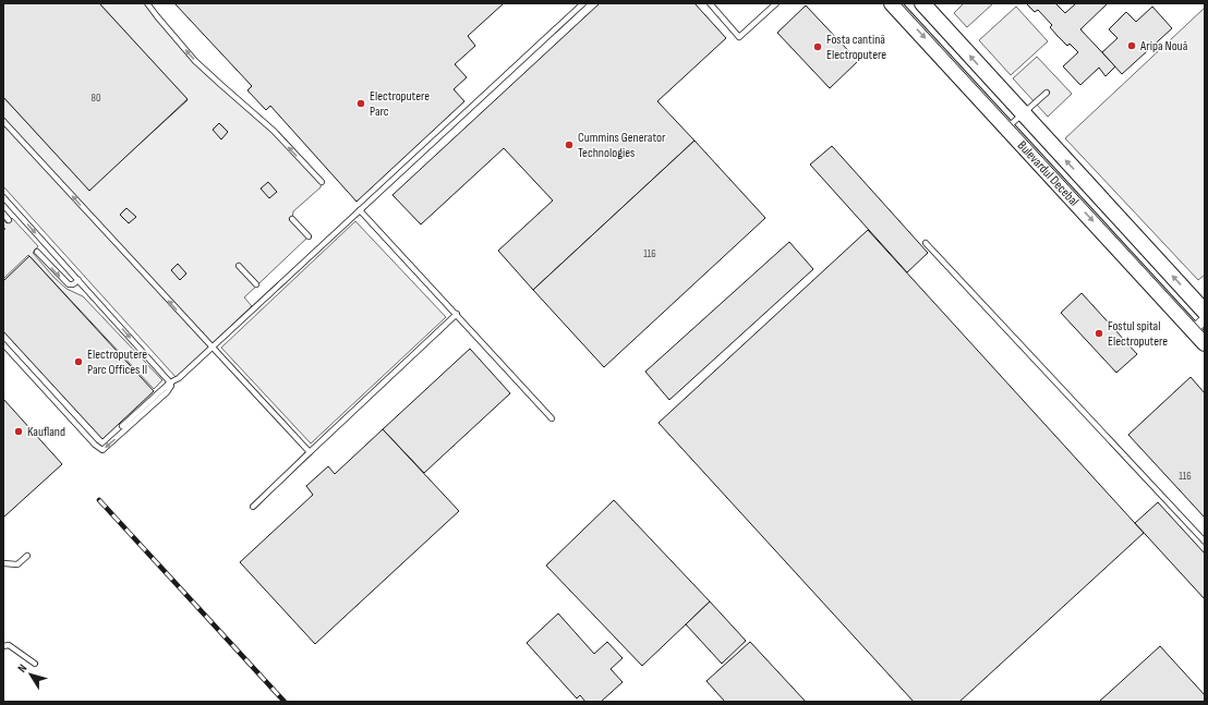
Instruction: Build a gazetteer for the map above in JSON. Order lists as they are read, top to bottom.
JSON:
{
  "streets": {
    "main road": ["Bulevardul Decebal"]
  },
  "places": [
    "Aripa Nouă",
    "Fosta cantină Electroputere",
    "Electroputere Parc",
    "Cummins Generator Technologies",
    "Fostul spital Electroputere",
    "Electroputere Parc Offices II",
    "Kaufland"
  ],
  "house_numbers": ["80", "116", "116"],
  "north": "top left"
}
